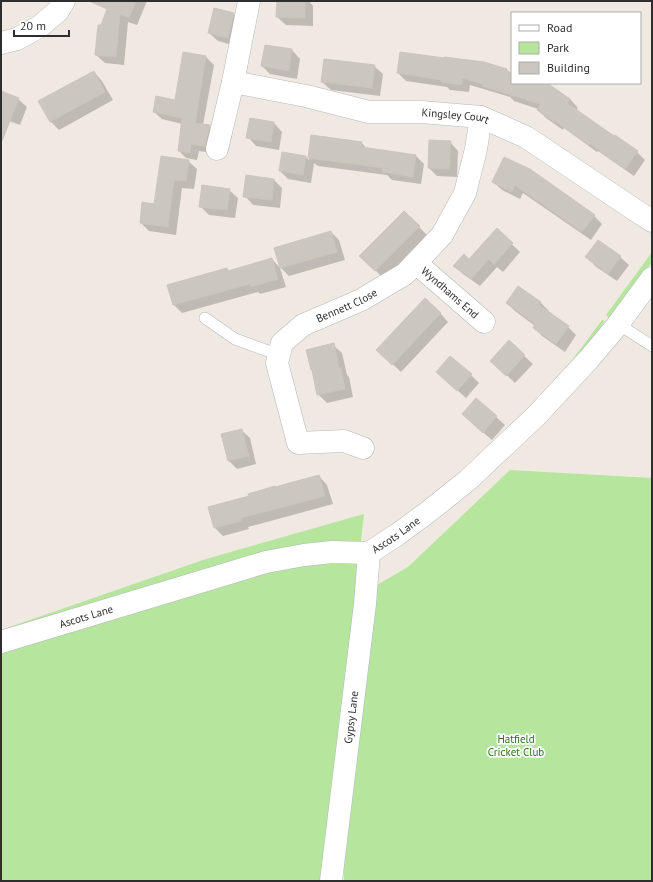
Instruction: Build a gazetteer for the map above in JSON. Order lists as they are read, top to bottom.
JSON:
{
  "streets": {
    "street": [
      "Kingsley Court",
      "Wyndhams End",
      "Bennett Close",
      "Ascots Lane",
      "Gypsy Lane"
    ]
  },
  "crossings": [
    ["Kingsley Court", "Bennett Close"],
    ["Wyndhams End", "Bennett Close"],
    ["Ascots Lane", "Gypsy Lane"]
  ],
  "parks": ["Hatfield Cricket Club"],
  "legend": ["Road", "Park", "Building"],
  "scale_bar": "20 m"
}
